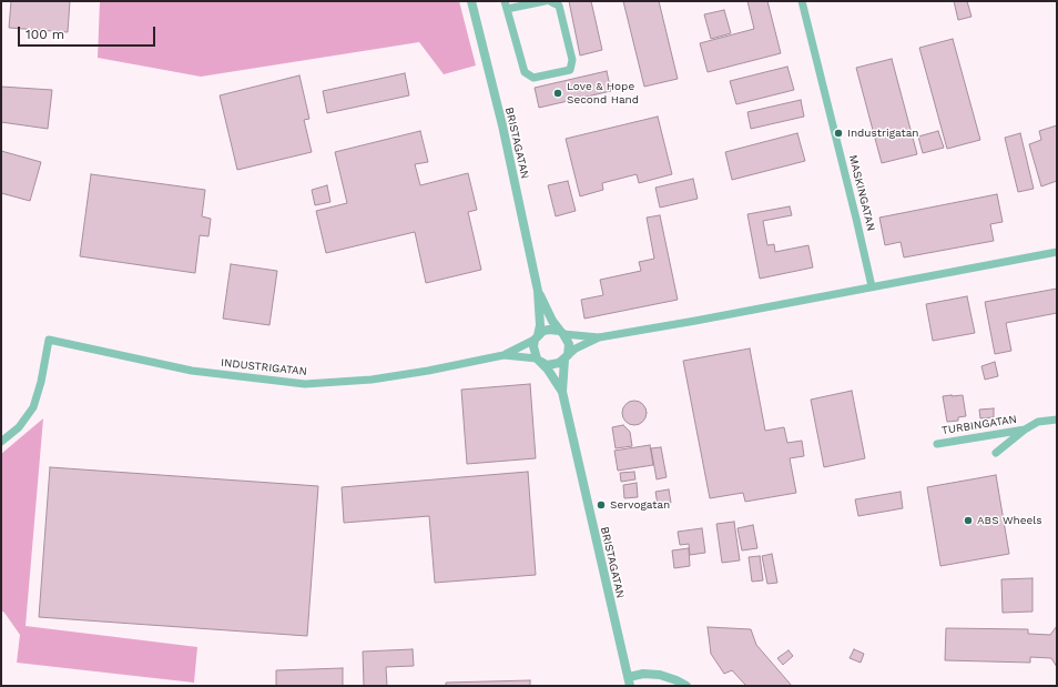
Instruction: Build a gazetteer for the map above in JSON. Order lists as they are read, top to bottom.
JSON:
{
  "streets": {
    "street": [
      "BRISTAGATAN",
      "MASKINGATAN",
      "INDUSTRIGATAN",
      "TURBINGATAN"
    ]
  },
  "crossings": [
    ["BRISTAGATAN", "INDUSTRIGATAN"]
  ],
  "places": [
    "Love & Hope Second Hand",
    "Industrigatan",
    "Servogatan",
    "ABS Wheels"
  ],
  "scale_bar": "100 m"
}
